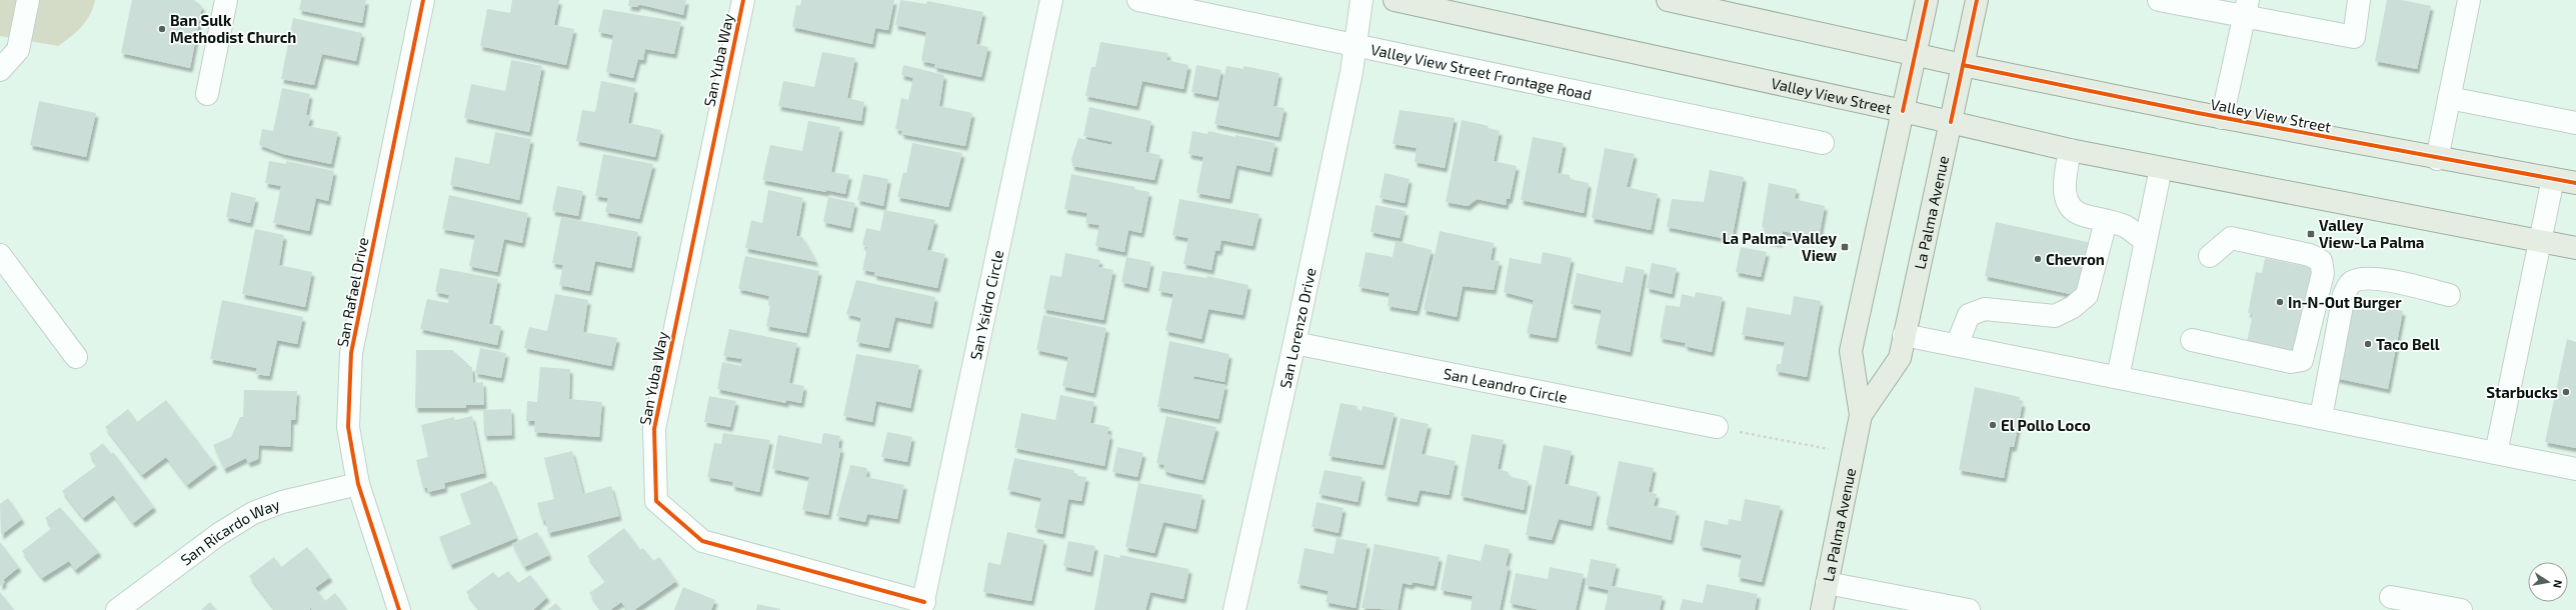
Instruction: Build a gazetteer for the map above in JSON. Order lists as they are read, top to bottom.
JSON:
{
  "streets": {
    "main road": ["Valley View Street", "La Palma Avenue"],
    "street": [
      "San Yuba Way",
      "Valley View Street Frontage Road",
      "San Rafael Drive",
      "San Ysidro Circle",
      "San Lorenzo Drive",
      "San Leandro Circle",
      "San Ricardo Way"
    ]
  },
  "crossings": [
    ["San Yuba Way", "San Ysidro Circle"],
    ["Valley View Street Frontage Road", "San Lorenzo Drive"],
    ["Valley View Street", "La Palma Avenue"],
    ["San Rafael Drive", "San Ricardo Way"],
    ["San Lorenzo Drive", "San Leandro Circle"]
  ],
  "places": {
    "other": [
      "Ban Sulk Methodist Church",
      "Chevron",
      "In-N-Out Burger",
      "Taco Bell",
      "Starbucks",
      "El Pollo Loco"
    ],
    "transit": ["Valley View-La Palma", "La Palma-Valley View"]
  },
  "north": "right"
}
